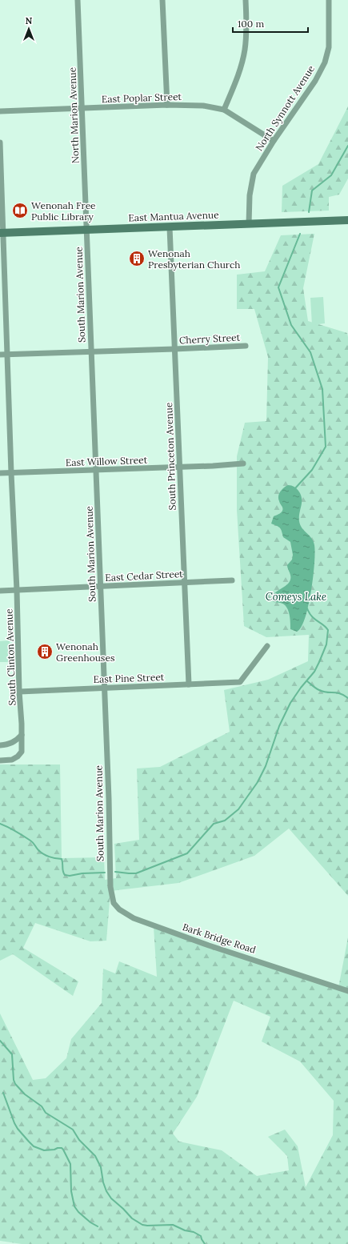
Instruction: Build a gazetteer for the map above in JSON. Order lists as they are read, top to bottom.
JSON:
{
  "streets": {
    "street": [
      "East Poplar Street",
      "North Synnott Avenue",
      "North Marion Avenue",
      "East Mantua Avenue",
      "South Marion Avenue",
      "Cherry Street",
      "South Princeton Avenue",
      "East Willow Street",
      "East Cedar Street",
      "South Clinton Avenue",
      "East Pine Street",
      "Bark Bridge Road"
    ]
  },
  "crossings": [
    ["East Poplar Street", "North Synnott Avenue"],
    ["East Poplar Street", "North Marion Avenue"],
    ["North Synnott Avenue", "East Mantua Avenue"],
    ["North Marion Avenue", "East Mantua Avenue"],
    ["North Marion Avenue", "South Marion Avenue"],
    ["East Mantua Avenue", "South Marion Avenue"],
    ["East Mantua Avenue", "South Princeton Avenue"],
    ["East Mantua Avenue", "South Clinton Avenue"],
    ["South Marion Avenue", "Cherry Street"],
    ["South Marion Avenue", "East Willow Street"],
    ["South Marion Avenue", "East Cedar Street"],
    ["South Marion Avenue", "East Pine Street"],
    ["South Marion Avenue", "Bark Bridge Road"],
    ["Cherry Street", "South Princeton Avenue"],
    ["Cherry Street", "South Clinton Avenue"],
    ["South Princeton Avenue", "East Willow Street"],
    ["South Princeton Avenue", "East Cedar Street"],
    ["South Princeton Avenue", "East Pine Street"],
    ["East Willow Street", "South Clinton Avenue"],
    ["East Cedar Street", "South Clinton Avenue"],
    ["South Clinton Avenue", "East Pine Street"]
  ],
  "water": ["Comeys Lake"],
  "places": {
    "library": ["Wenonah Free Public Library"],
    "building": ["Wenonah Presbyterian Church", "Wenonah Greenhouses"]
  },
  "scale_bar": "100 m",
  "north": "top"
}
